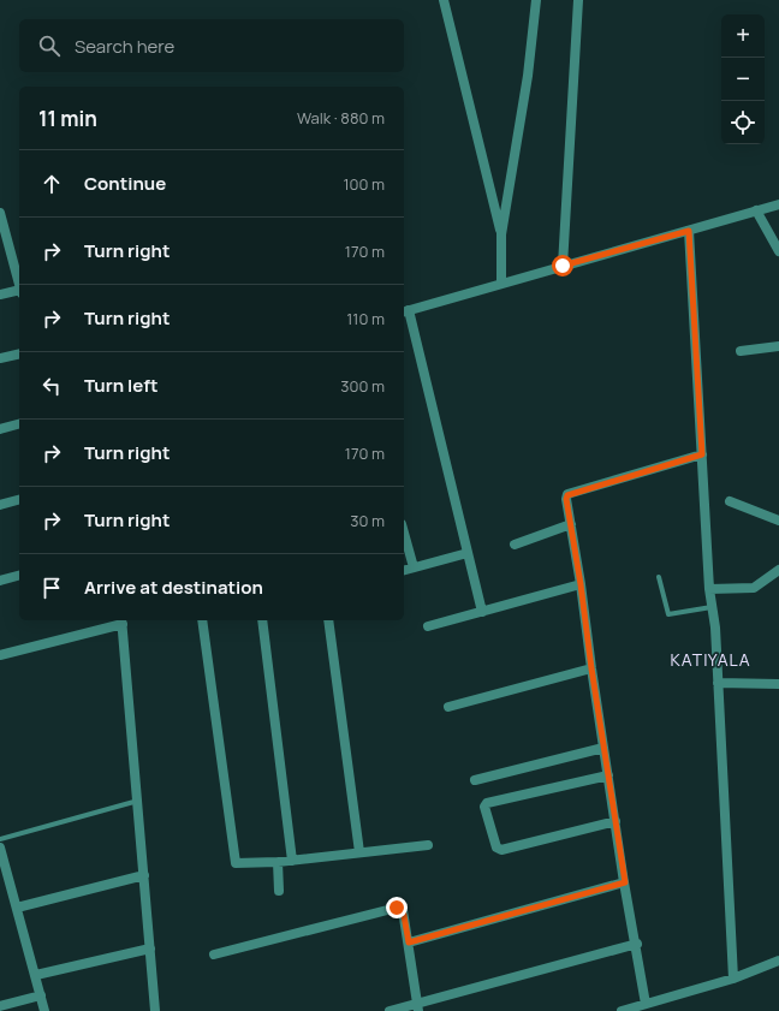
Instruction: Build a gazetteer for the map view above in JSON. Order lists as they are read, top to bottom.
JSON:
{
  "districts": ["KATIYALA"],
  "page": {
    "map_buttons": ["+", "−"],
    "search": "Search here",
    "heading": ["11 min", "Walk · 880 m"],
    "list": [
      ["Continue", "100 m"],
      ["Turn right", "170 m"],
      ["Turn right", "110 m"],
      ["Turn left", "300 m"],
      ["Turn right", "170 m"],
      ["Turn right", "30 m"],
      "Arrive at destination"
    ]
  }
}
